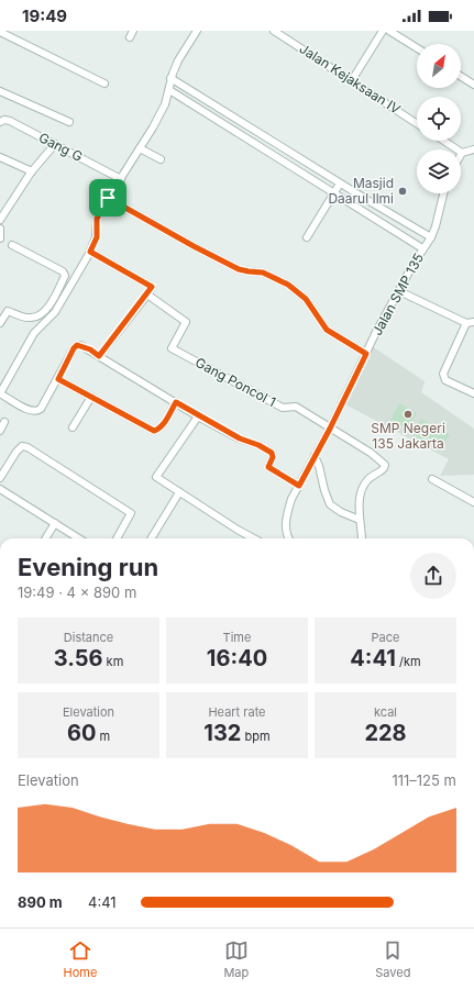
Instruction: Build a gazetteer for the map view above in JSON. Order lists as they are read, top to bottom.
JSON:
{
  "streets": {
    "street": [
      "Jalan Kejaksaan IV",
      "Gang G",
      "Jalan SMP 135",
      "Gang Poncol 1"
    ]
  },
  "crossings": [
    ["Jalan SMP 135", "Gang Poncol 1"]
  ],
  "places": ["Masjid Daarul Ilmi", "SMP Negeri 135 Jakarta"],
  "north": "top right",
  "page": {
    "status": "19:49",
    "heading": ["Evening run", "19:49 · 4 × 890 m"],
    "stats": [
      ["Distance", "3.56 km"],
      ["Time", "16:40"],
      ["Pace", "4:41 /km"],
      ["Elevation", "60 m"],
      ["Heart rate", "132 bpm"],
      ["kcal", "228"]
    ],
    "chart": ["Elevation", "111–125 m"],
    "list": [
      {
        "name": "890 m",
        "note": "4:41"
      }
    ],
    "tabs": ["Home", "Map", "Saved"]
  }
}
